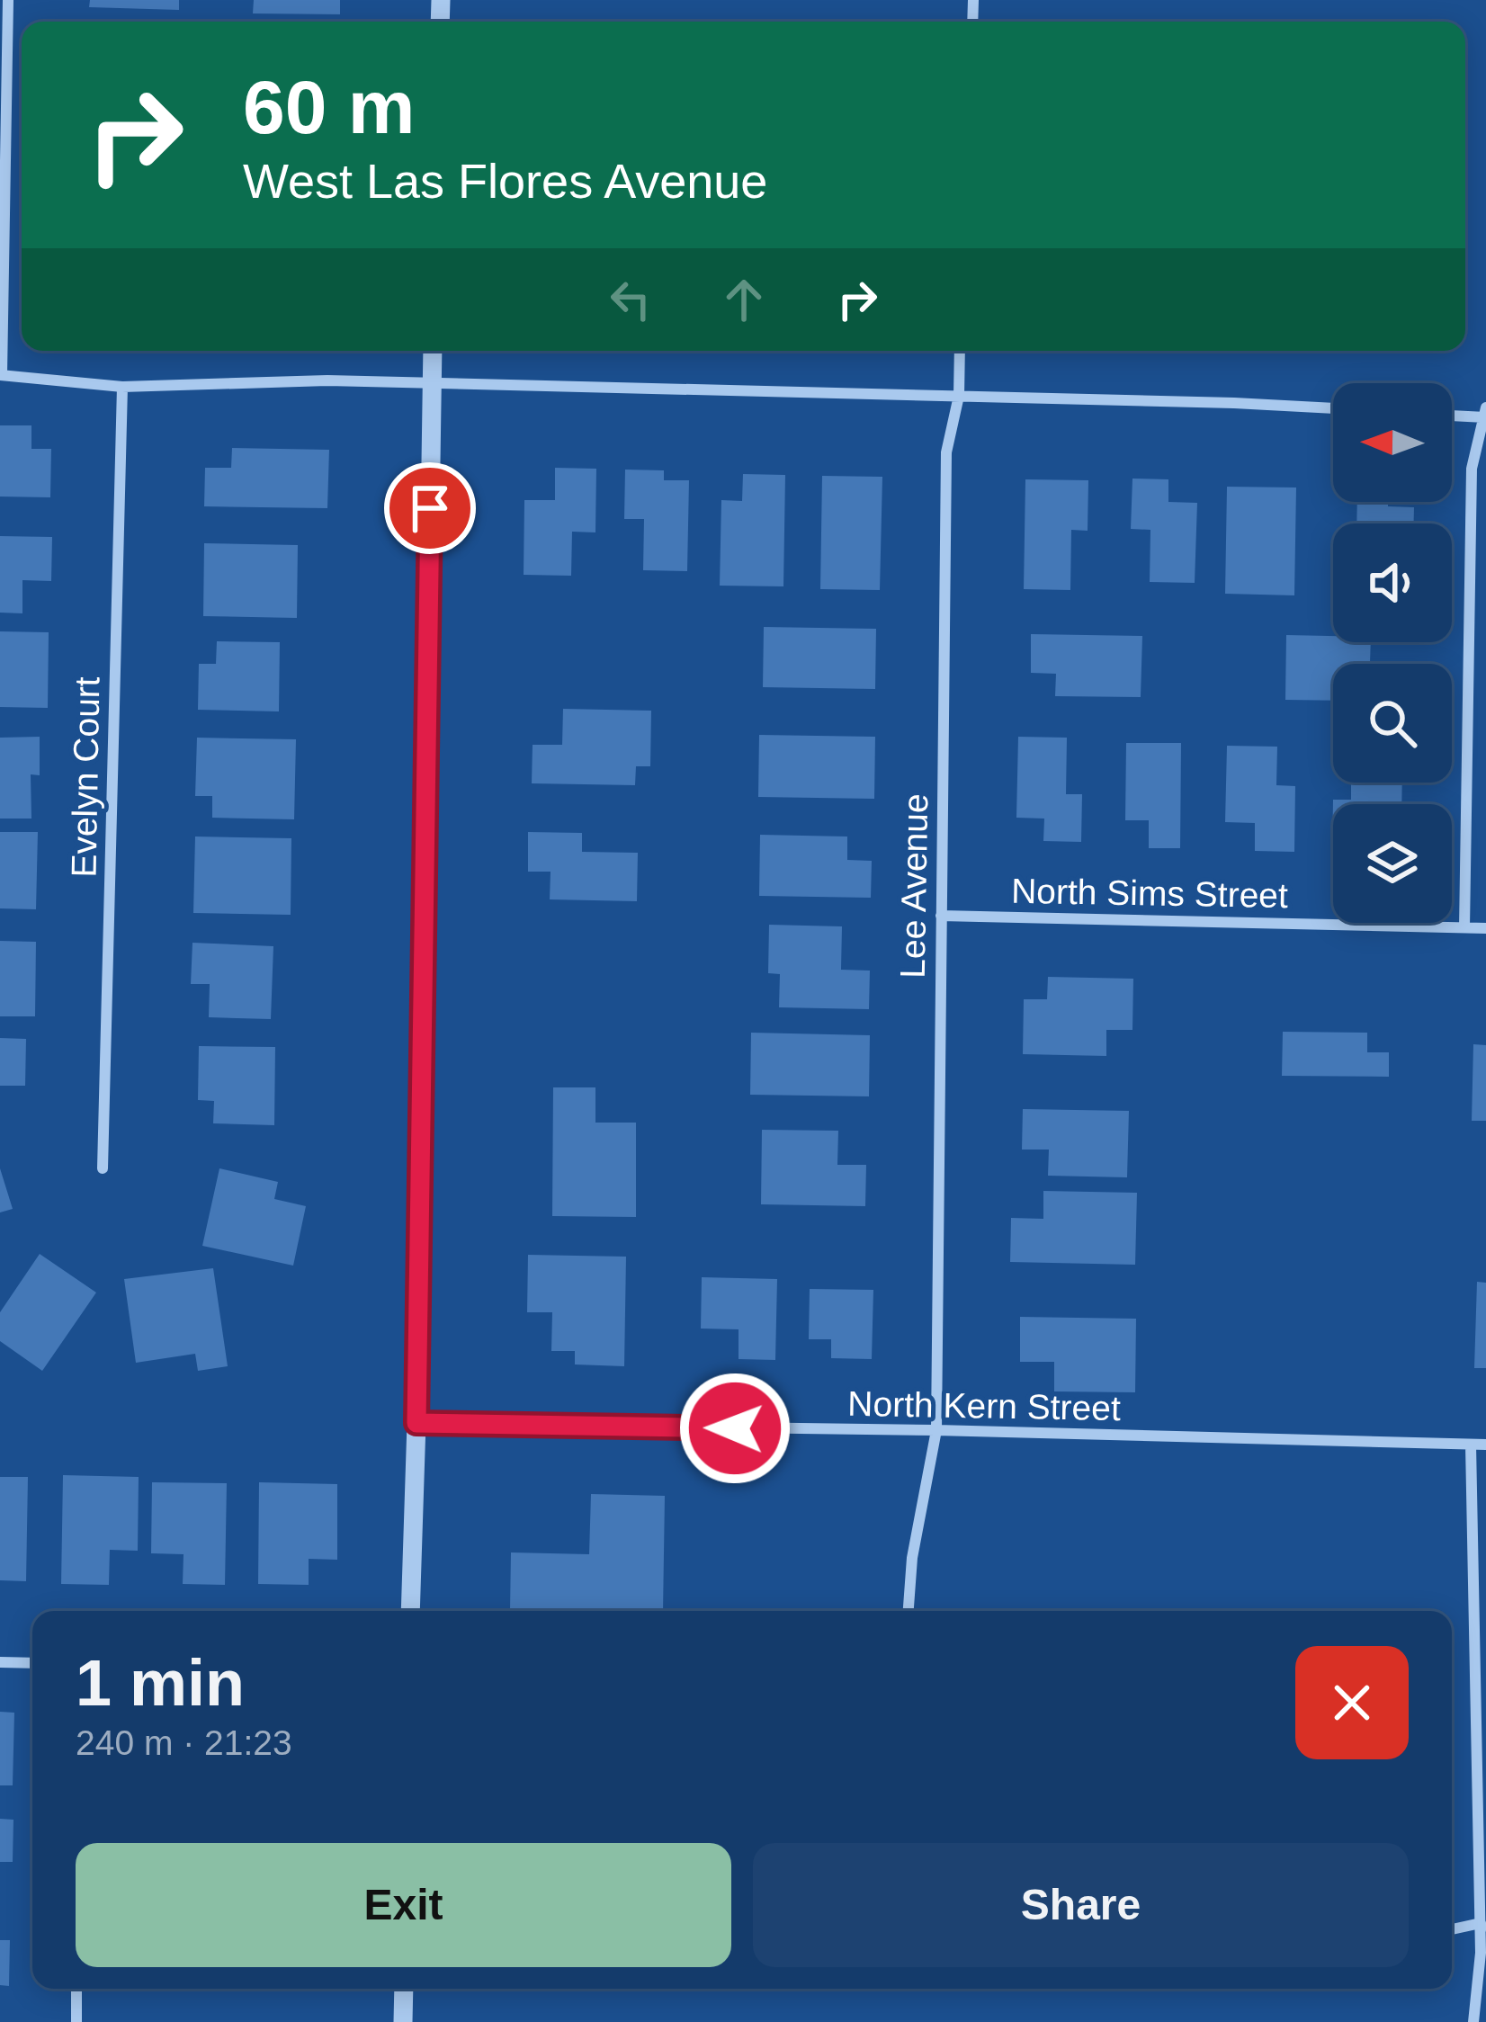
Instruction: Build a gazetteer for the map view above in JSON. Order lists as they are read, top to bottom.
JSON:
{
  "streets": {
    "street": [
      "Evelyn Court",
      "Lee Avenue",
      "North Sims Street",
      "North Kern Street"
    ]
  },
  "crossings": [
    ["Lee Avenue", "North Sims Street"],
    ["Lee Avenue", "North Kern Street"]
  ],
  "north": "left",
  "page": {
    "turn": ["60 m", "West Las Flores Avenue"],
    "heading": ["1 min", "240 m · 21:23"],
    "buttons": ["Exit", "Share"]
  }
}
